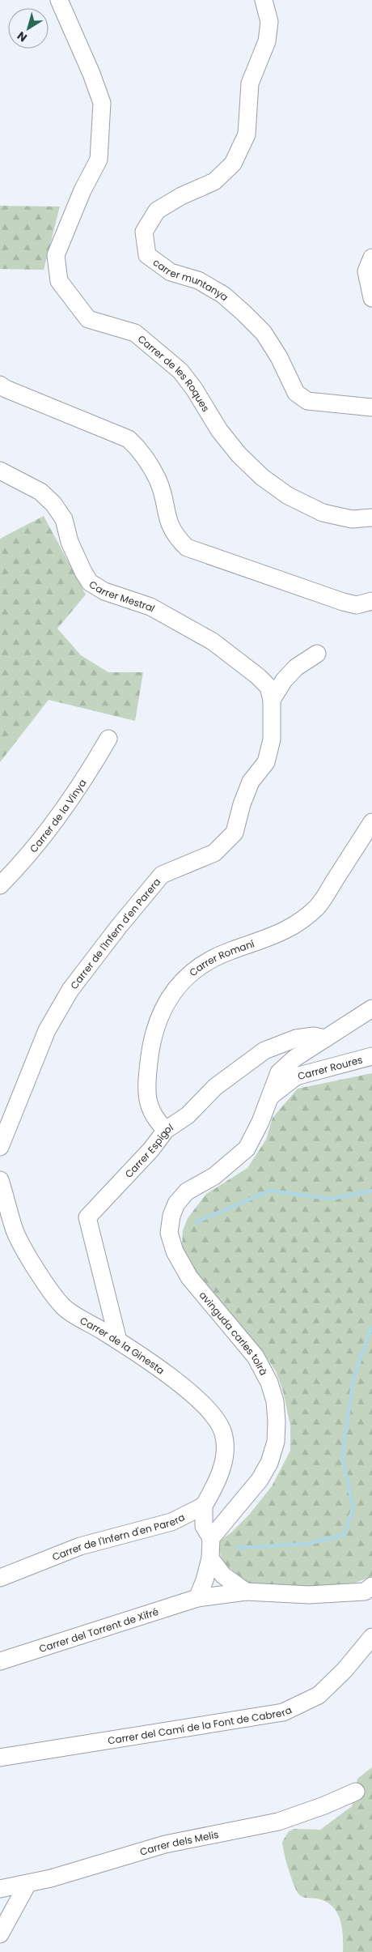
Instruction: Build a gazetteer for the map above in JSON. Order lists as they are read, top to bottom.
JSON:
{
  "streets": {
    "street": [
      "carrer muntanya",
      "Carrer de les Roques",
      "Carrer Mestral",
      "Carrer de la Vinya",
      "Carrer de l'Infern d'en Parera",
      "Carrer Romaní",
      "Carrer Roures",
      "Carrer Espigol",
      "avinguda carles tolrà",
      "Carrer de la Ginesta",
      "Carrer del Torrent de Xifré",
      "Carrer del Camí de la Font de Cabrera",
      "Carrer dels Melis"
    ]
  },
  "crossings": [
    ["Carrer Mestral", "Carrer de l'Infern d'en Parera"],
    ["Carrer de l'Infern d'en Parera", "Carrer de la Ginesta"],
    ["Carrer Romaní", "Carrer Espigol"],
    ["Carrer Roures", "avinguda carles tolrà"],
    ["Carrer Espigol", "avinguda carles tolrà"],
    ["Carrer Espigol", "Carrer de la Ginesta"]
  ],
  "north": "bottom left"
}
